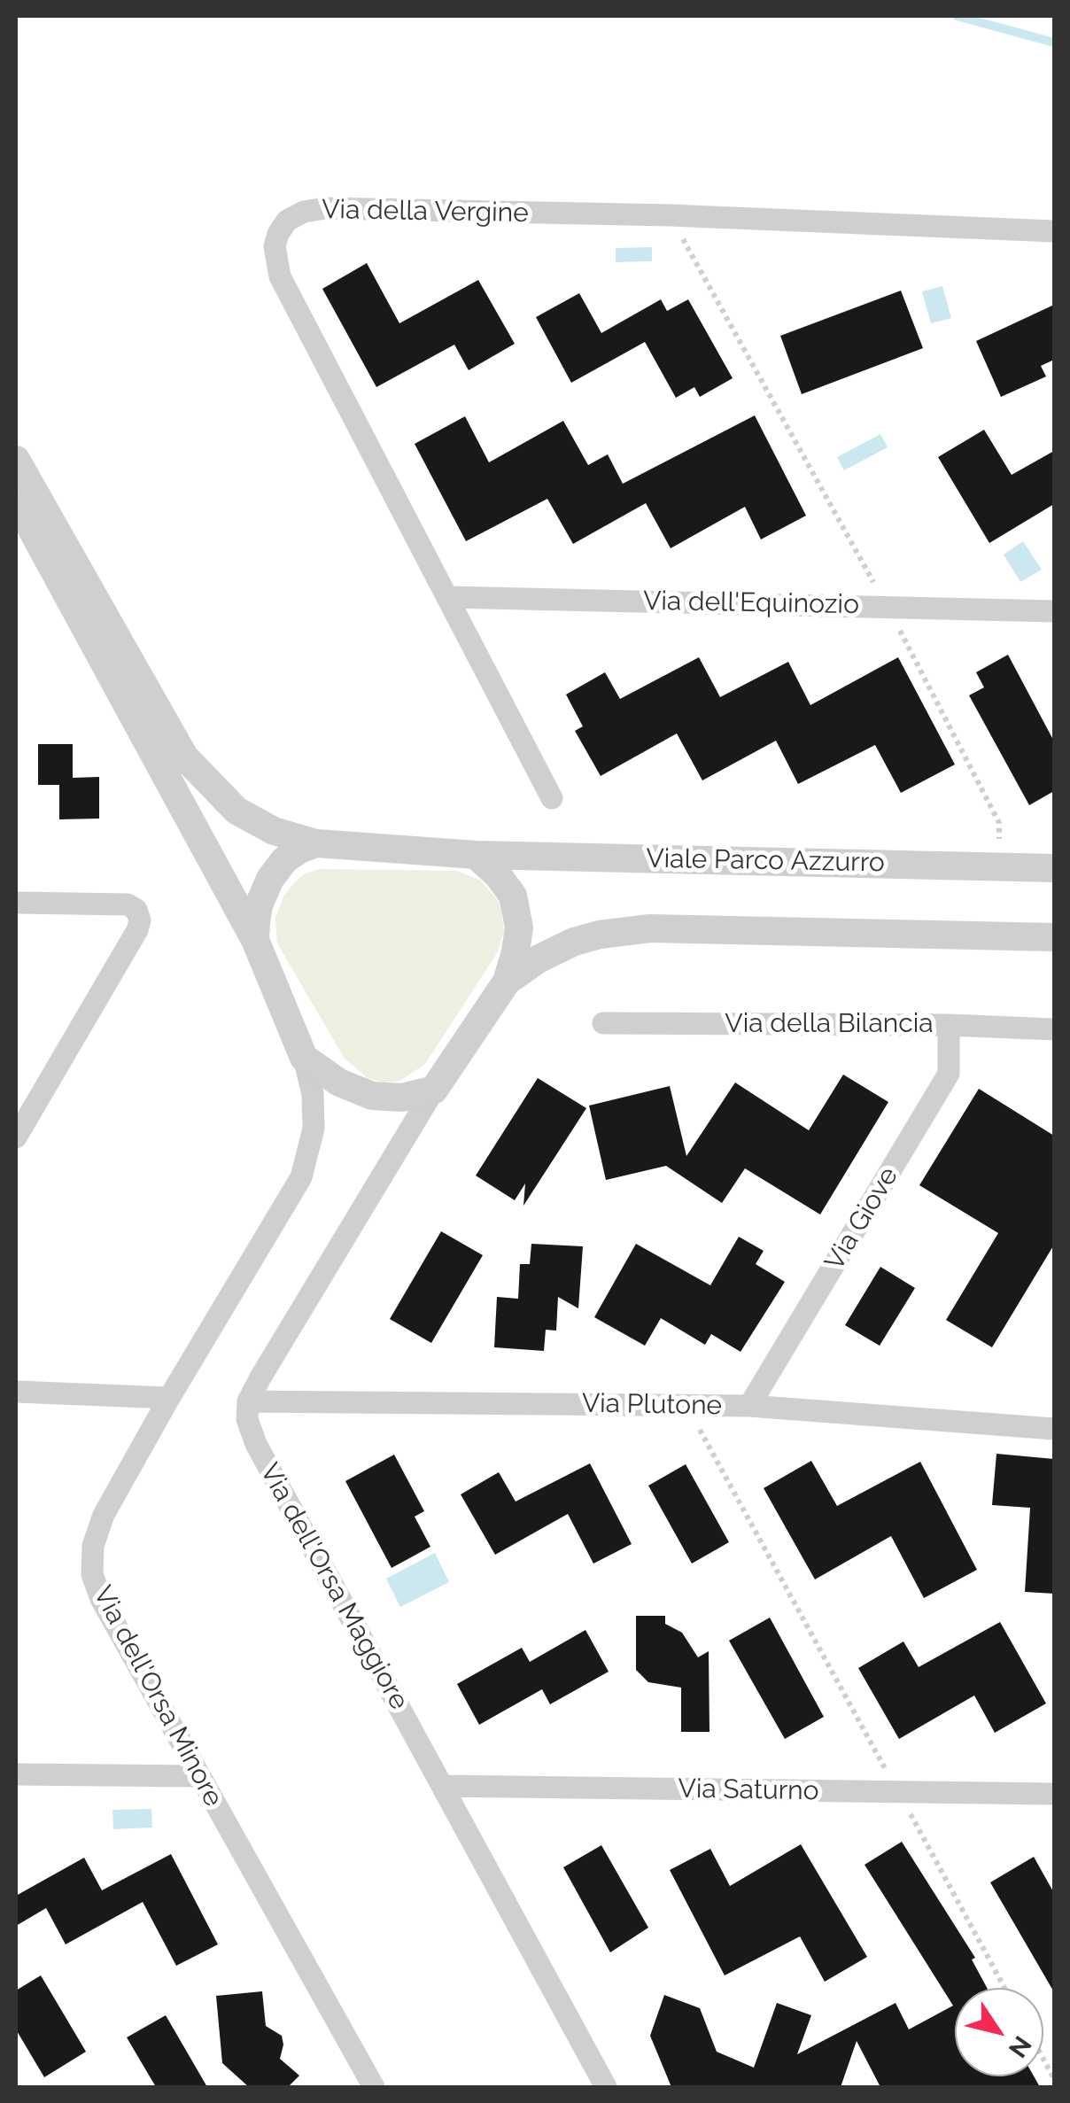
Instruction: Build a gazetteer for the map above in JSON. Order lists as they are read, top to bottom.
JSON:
{
  "streets": {
    "street": [
      "Via della Vergine",
      "Via dell'Equinozio",
      "Viale Parco Azzurro",
      "Via della Bilancia",
      "Via Giove",
      "Via Plutone",
      "Via dell'Orsa Maggiore",
      "Via dell'Orsa Minore",
      "Via Saturno"
    ]
  },
  "crossings": [
    ["Via della Vergine", "Via dell'Equinozio"],
    ["Viale Parco Azzurro", "Via dell'Orsa Minore"],
    ["Via della Bilancia", "Via Giove"],
    ["Via Giove", "Via Plutone"],
    ["Via Plutone", "Via dell'Orsa Maggiore"],
    ["Via dell'Orsa Maggiore", "Via Saturno"]
  ],
  "north": "bottom right"
}
